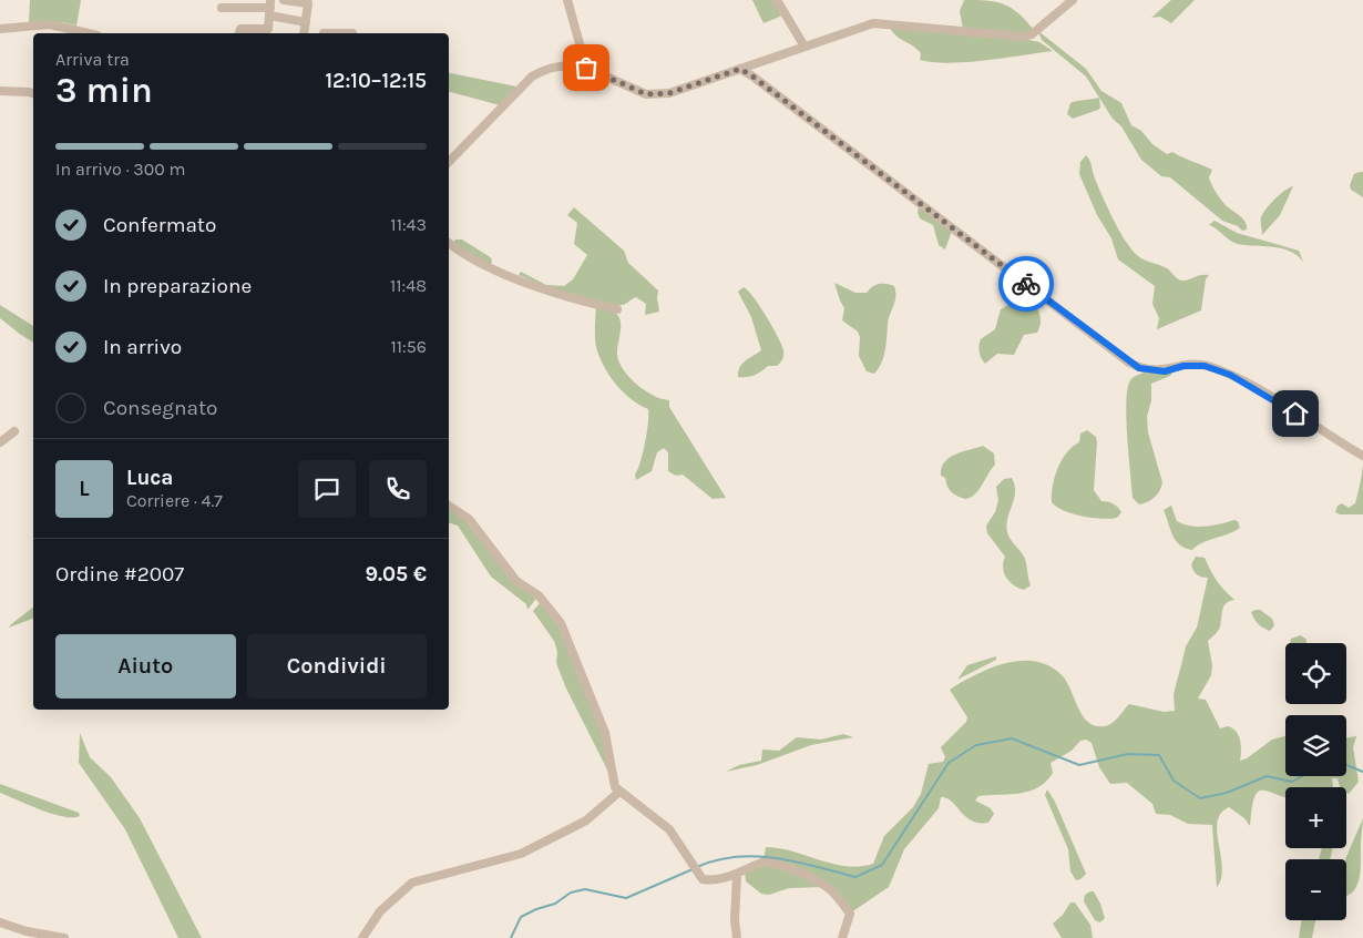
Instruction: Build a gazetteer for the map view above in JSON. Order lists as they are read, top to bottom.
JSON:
{
  "page": {
    "heading": ["3 min", "Arriva tra", "12:10–12:15"],
    "panel": [
      "Luca",
      "Corriere · 4.7",
      "Ordine #2007",
      "9.05 €"
    ],
    "bar": "In arrivo · 300 m",
    "list": [
      ["Confermato", "11:43"],
      ["In preparazione", "11:48"],
      ["In arrivo", "11:56"],
      "Consegnato"
    ],
    "round": "L",
    "buttons": ["Aiuto", "Condividi"],
    "map_buttons": ["+", "−"]
  }
}
